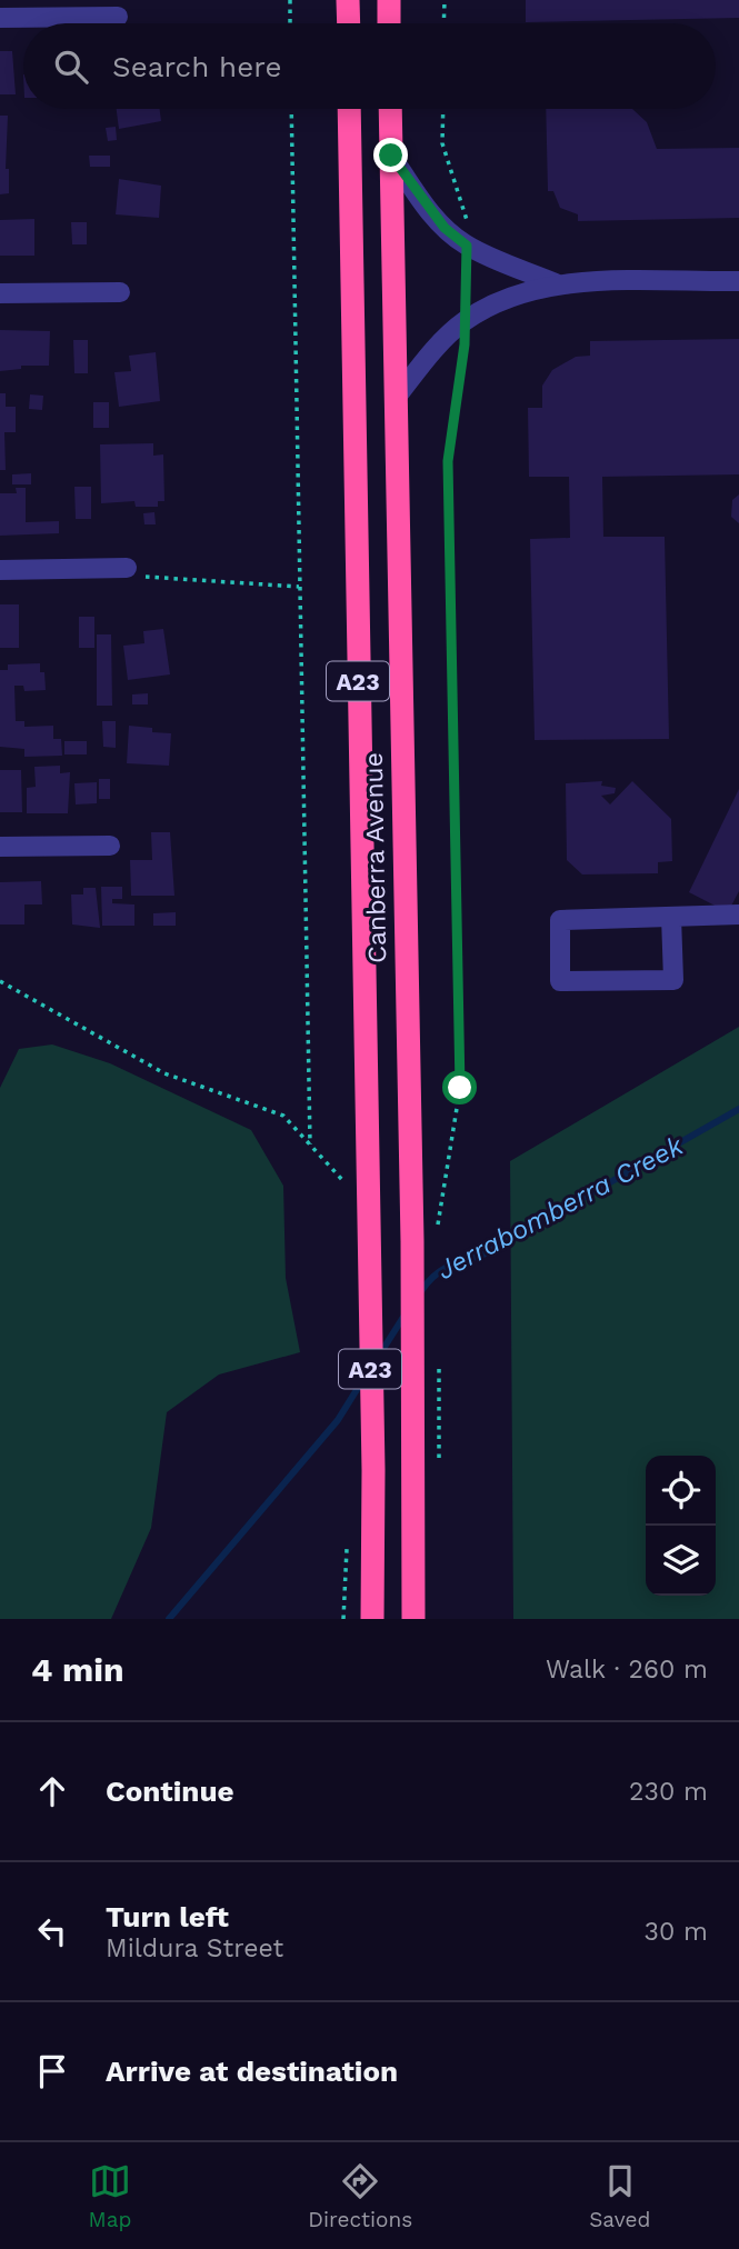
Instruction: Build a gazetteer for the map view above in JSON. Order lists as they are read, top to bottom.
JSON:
{
  "streets": {
    "highway": ["A23", "Canberra Avenue"]
  },
  "water": ["Jerrabomberra Creek"],
  "page": {
    "search": "Search here",
    "heading": ["4 min", "Walk · 260 m"],
    "list": [
      ["Continue", "230 m"],
      ["Turn left", "Mildura Street", "30 m"],
      "Arrive at destination"
    ],
    "nav": ["Map", "Directions", "Saved"]
  }
}
